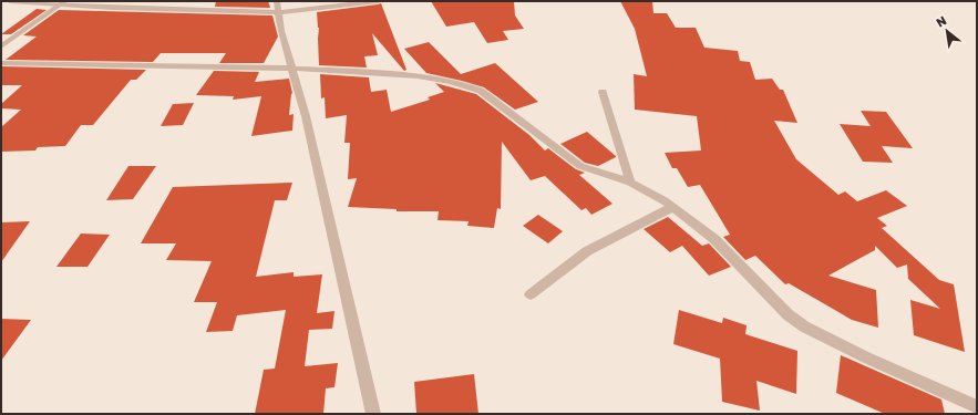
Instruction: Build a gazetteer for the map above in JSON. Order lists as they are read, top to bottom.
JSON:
{
  "north": "top left"
}
